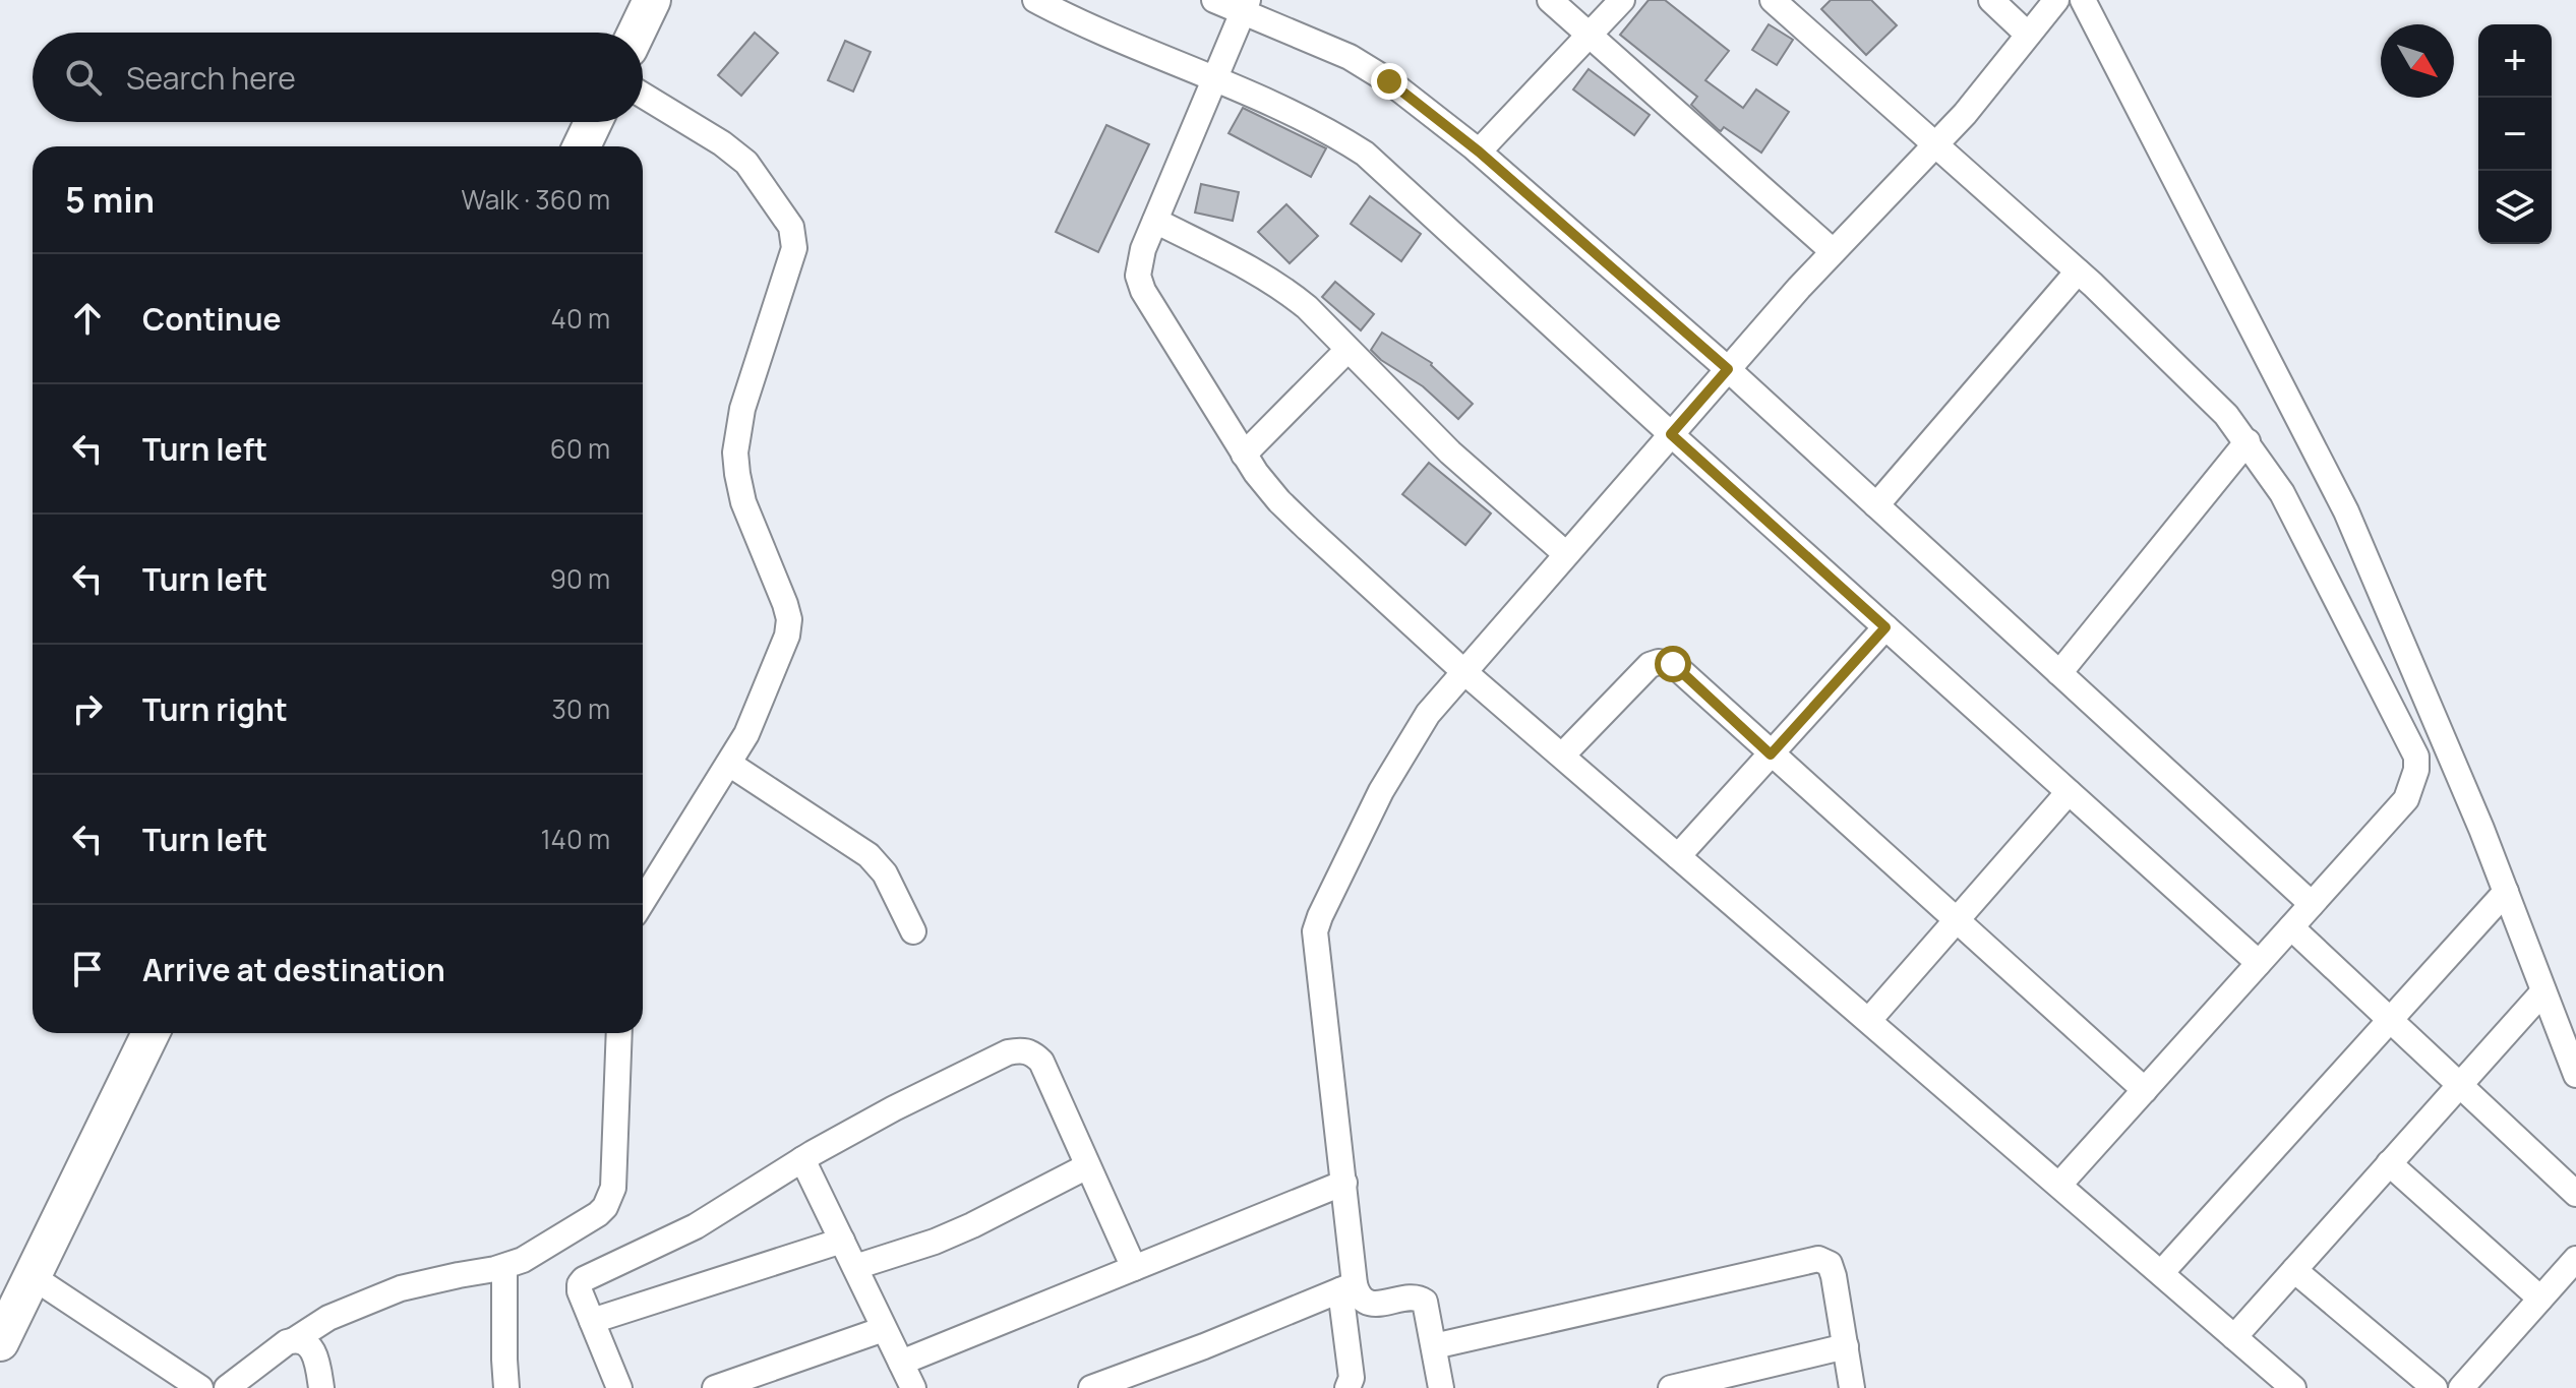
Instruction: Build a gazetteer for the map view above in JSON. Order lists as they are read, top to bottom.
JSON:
{
  "north": "bottom right",
  "page": {
    "map_buttons": ["+", "−"],
    "search": "Search here",
    "heading": ["5 min", "Walk · 360 m"],
    "list": [
      ["Continue", "40 m"],
      ["Turn left", "60 m"],
      ["Turn left", "90 m"],
      ["Turn right", "30 m"],
      ["Turn left", "140 m"],
      "Arrive at destination"
    ]
  }
}
